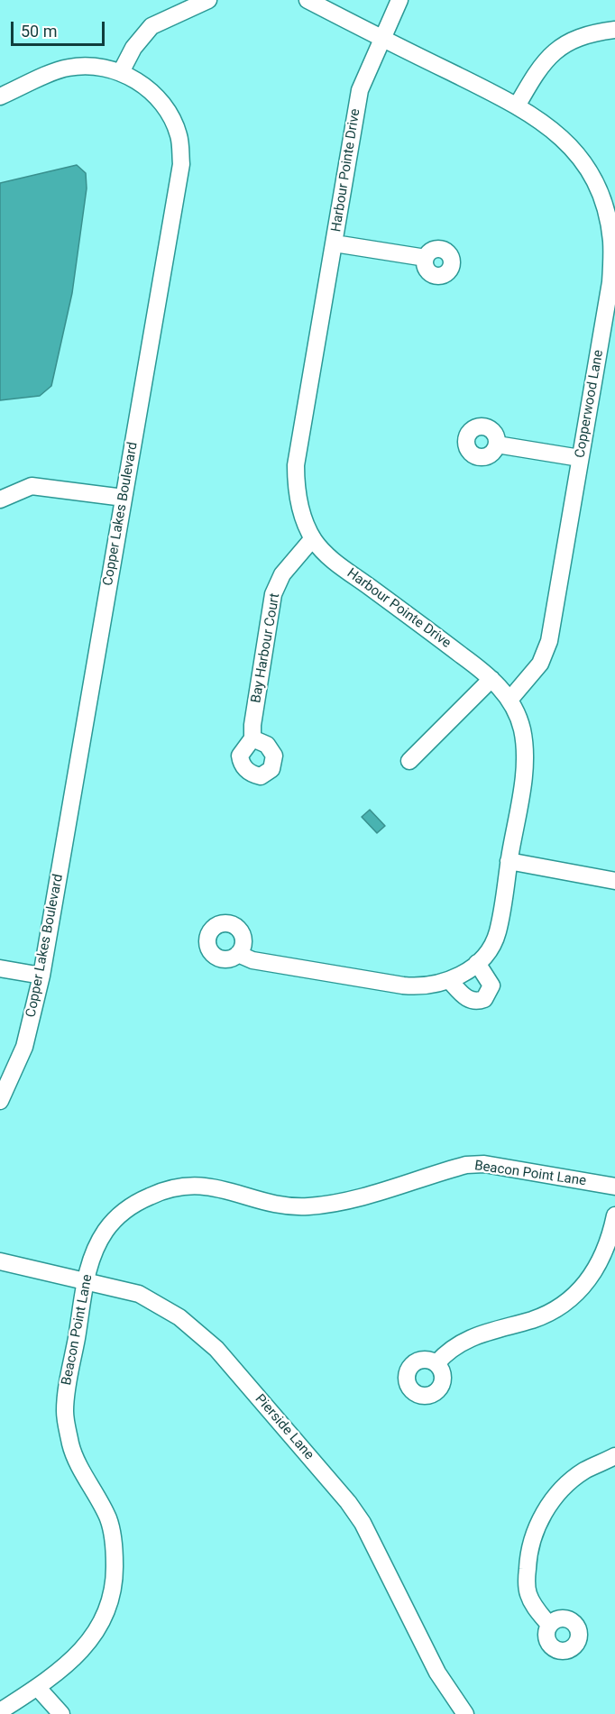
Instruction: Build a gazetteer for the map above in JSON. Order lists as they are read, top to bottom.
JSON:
{
  "streets": {
    "street": [
      "Harbour Pointe Drive",
      "Copperwood Lane",
      "Copper Lakes Boulevard",
      "Bay Harbour Court",
      "Beacon Point Lane",
      "Pierside Lane"
    ]
  },
  "crossings": [
    ["Harbour Pointe Drive", "Copperwood Lane"],
    ["Harbour Pointe Drive", "Bay Harbour Court"],
    ["Beacon Point Lane", "Pierside Lane"]
  ],
  "scale_bar": "50 m"
}
